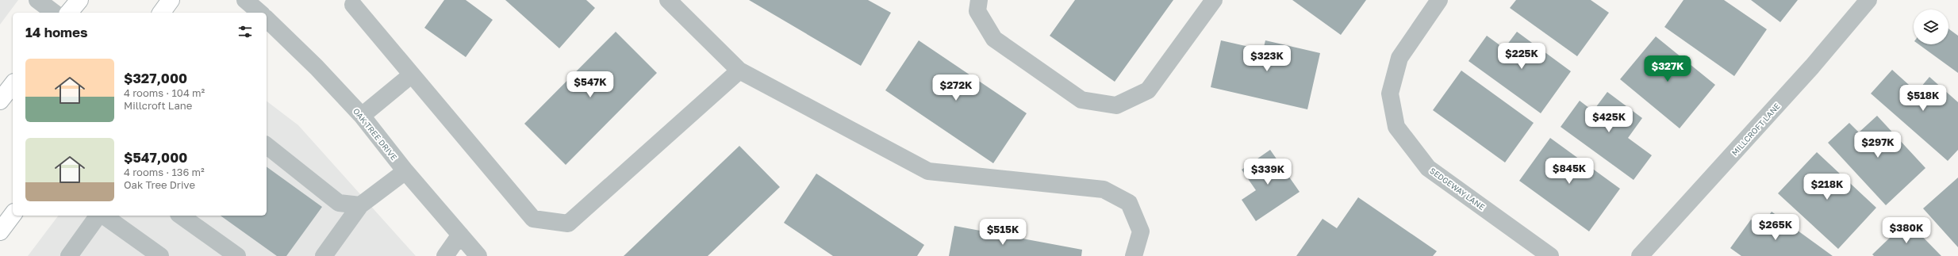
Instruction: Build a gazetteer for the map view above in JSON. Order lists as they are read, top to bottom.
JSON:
{
  "streets": {
    "street": ["MILLCROFT LANE", "OAK TREE DRIVE", "SEDGEWAY LANE"]
  },
  "page": {
    "heading": "14 homes",
    "price": [
      "$225K",
      "$323K",
      "$327K",
      "$547K",
      "$272K",
      "$518K",
      "$425K",
      "$297K",
      "$845K",
      "$339K",
      "$218K",
      "$265K",
      "$380K",
      "$515K"
    ],
    "list": [
      {
        "name": "$327,000",
        "note": "4 rooms · 104 m² · Millcroft Lane"
      },
      {
        "name": "$547,000",
        "note": "4 rooms · 136 m² · Oak Tree Drive"
      }
    ]
  }
}
